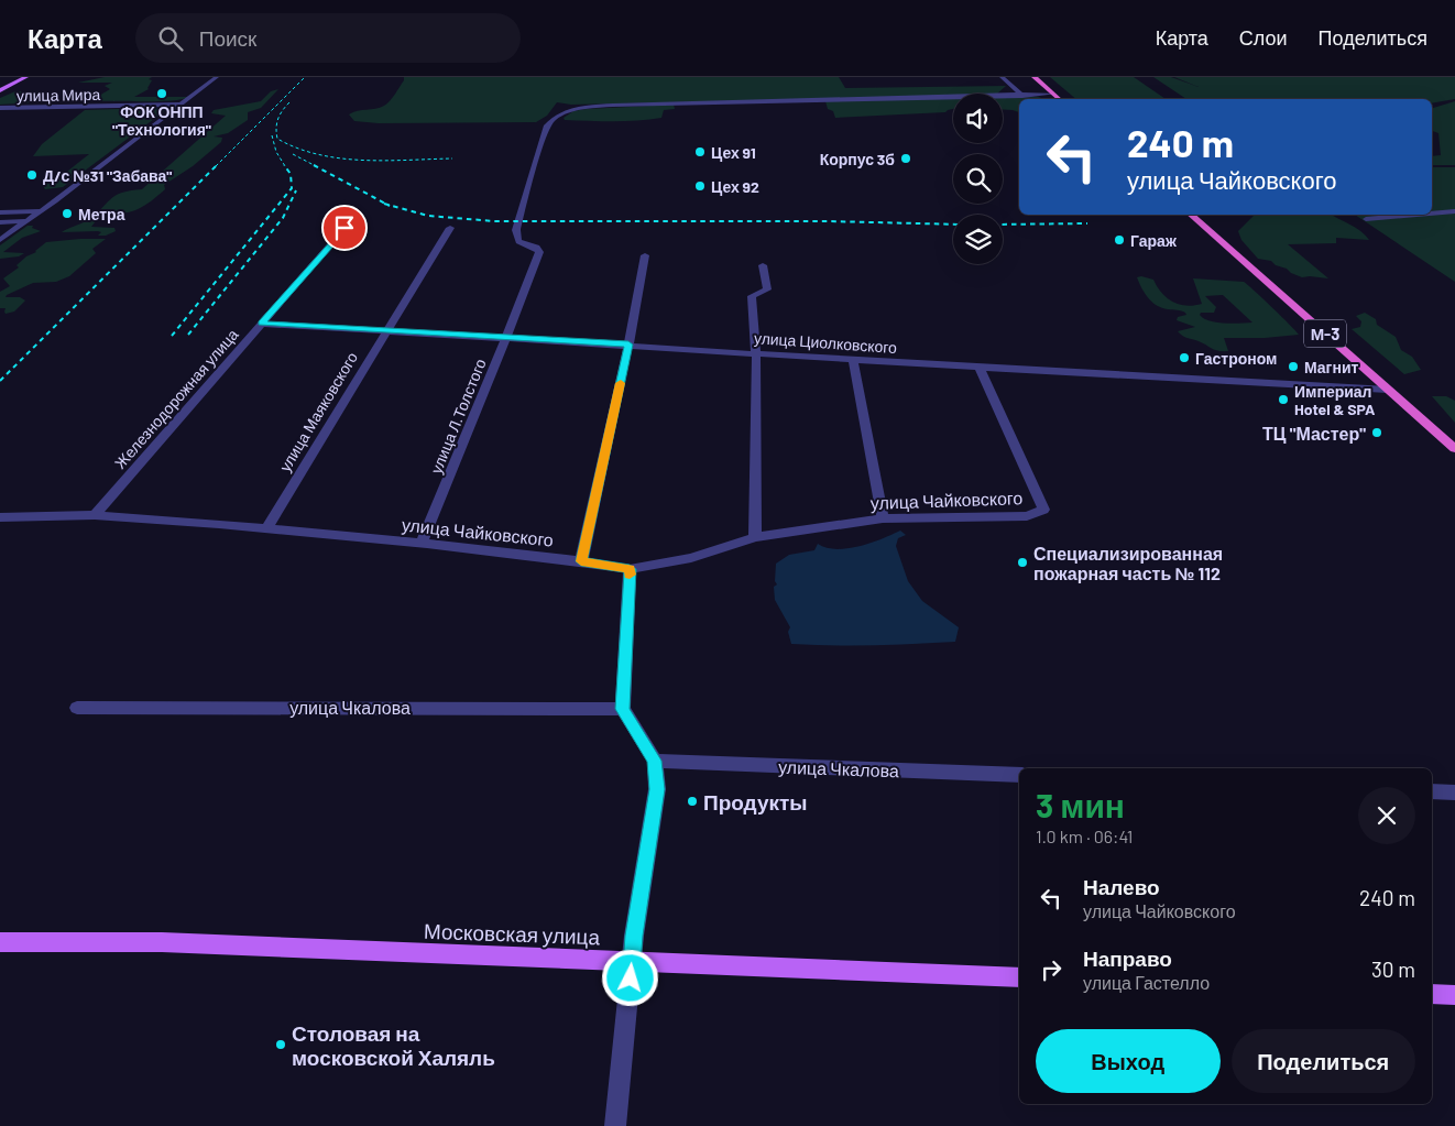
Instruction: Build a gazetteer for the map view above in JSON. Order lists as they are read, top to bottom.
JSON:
{
  "streets": {
    "highway": ["М-3"],
    "main road": ["Московская улица"],
    "street": [
      "улица Мира",
      "улица Циолковского",
      "Железнодорожная улица",
      "улица Маяковского",
      "улица Л.Толстого",
      "улица Чайковского",
      "улица Чкалова"
    ]
  },
  "crossings": [
    ["М-3", "улица Циолковского"],
    ["улица Циолковского", "Железнодорожная улица"],
    ["улица Циолковского", "улица Маяковского"],
    ["улица Циолковского", "улица Л.Толстого"],
    ["улица Циолковского", "улица Чайковского"],
    ["Железнодорожная улица", "улица Чайковского"],
    ["улица Маяковского", "улица Чайковского"],
    ["улица Л.Толстого", "улица Чайковского"]
  ],
  "places": [
    "ФОК ОНПП \"Технология\"",
    "Цех 91",
    "Корпус 3б",
    "Д/с №31 \"Забава\"",
    "Цех 92",
    "Метра",
    "Гараж",
    "Гастроном",
    "Магнит",
    "Империал Hotel & SPA",
    "ТЦ \"Мастер\"",
    "Специализированная пожарная часть № 112",
    "Продукты",
    "Столовая на московской Халяль"
  ],
  "page": {
    "header": "Карта",
    "search": "Поиск",
    "nav": ["Карта", "Слои", "Поделиться"],
    "turn": ["240 m", "улица Чайковского"],
    "heading": ["3 мин", "1.0 km · 06:41"],
    "list": [
      {
        "name": "Налево",
        "note": "улица Чайковского",
        "value": "240 m"
      },
      {
        "name": "Направо",
        "note": "улица Гастелло",
        "value": "30 m"
      }
    ],
    "buttons": ["Выход", "Поделиться"]
  }
}
